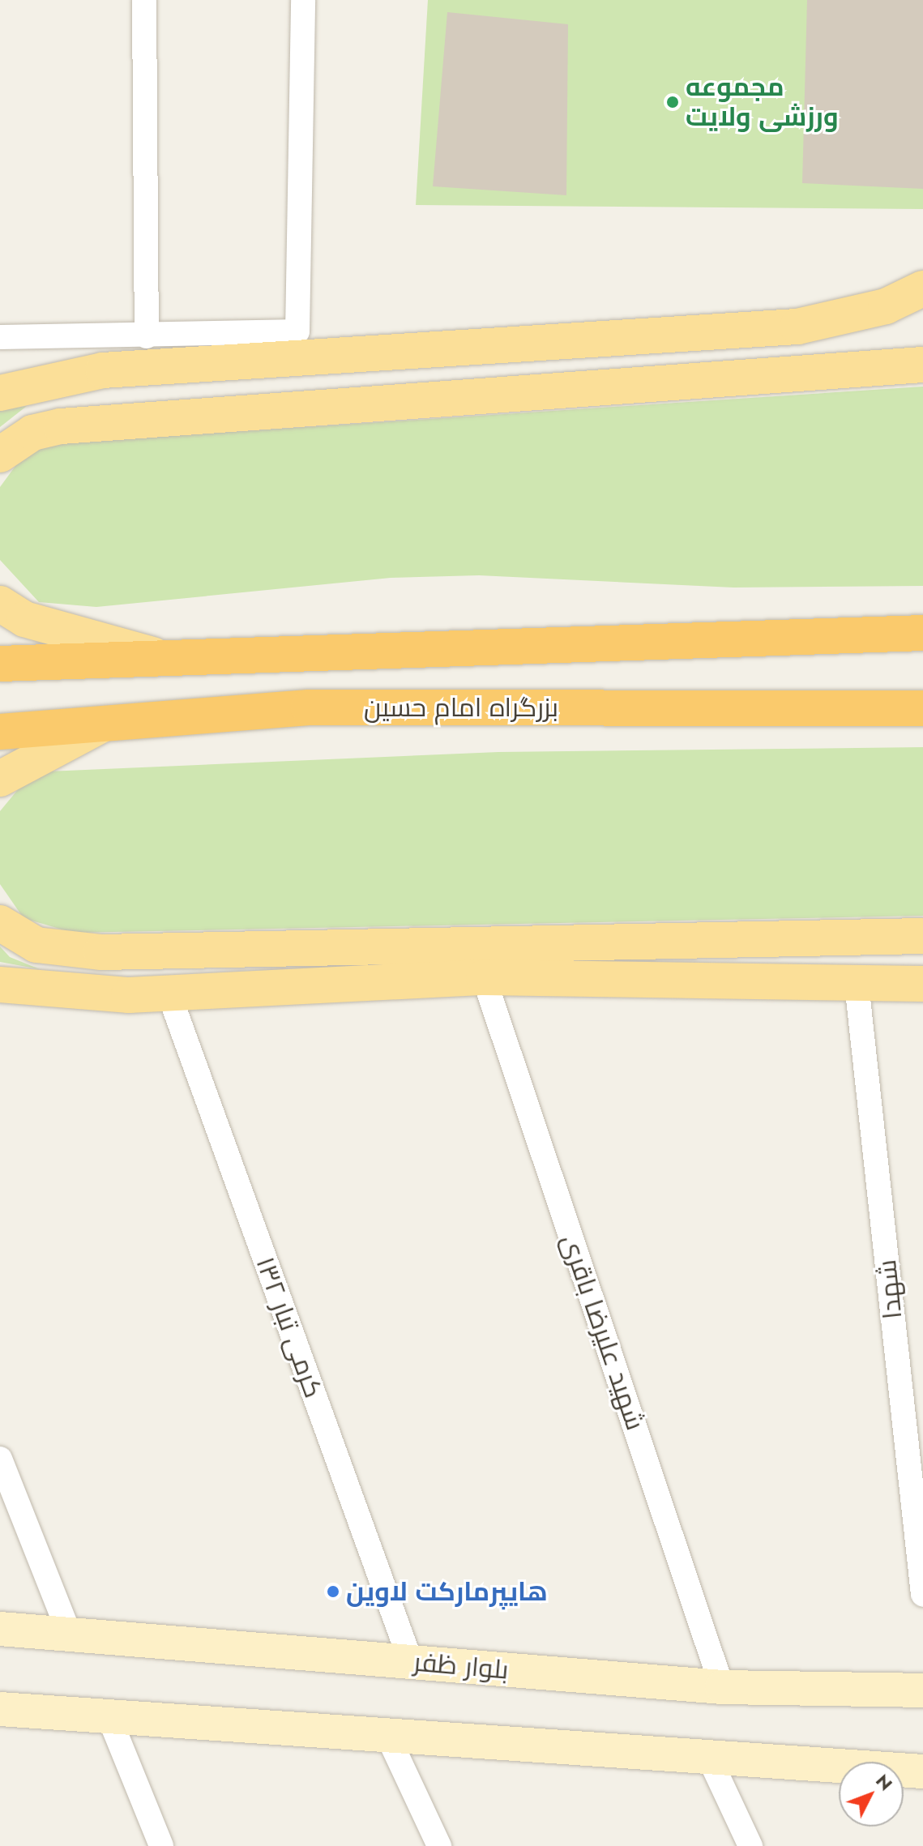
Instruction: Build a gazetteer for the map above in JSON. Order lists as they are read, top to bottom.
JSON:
{
  "streets": {
    "highway": ["بزرگراه امام حسین"],
    "street": [
      "شهدا",
      "کرمی تبار ۱۳۲",
      "شهید علیرضا باقری",
      "بلوار ظفر"
    ]
  },
  "crossings": [
    ["کرمی تبار ۱۳۲", "بلوار ظفر"],
    ["شهید علیرضا باقری", "بلوار ظفر"]
  ],
  "places": ["مجموعه ورزشی ولایت", "هایپرمارکت لاوین"],
  "north": "top right"
}
